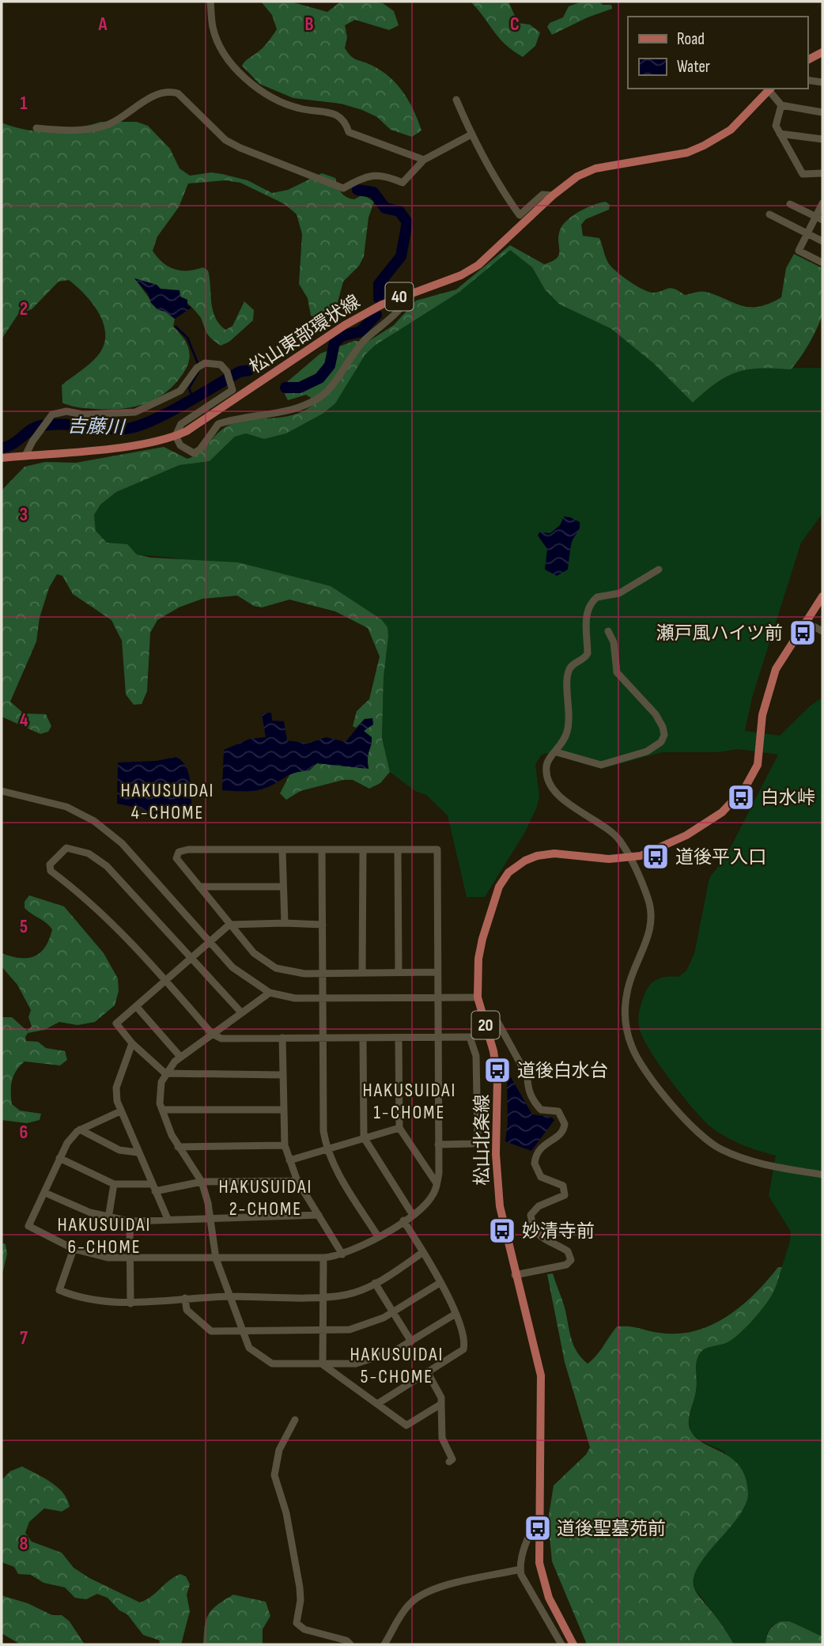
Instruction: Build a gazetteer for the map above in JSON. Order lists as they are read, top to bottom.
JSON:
{
  "streets": {
    "main road": [
      "40",
      "松山東部環状線",
      "20",
      "松山北条線"
    ]
  },
  "districts": [
    "HAKUSUIDAI 4-CHOME",
    "HAKUSUIDAI 1-CHOME",
    "HAKUSUIDAI 2-CHOME",
    "HAKUSUIDAI 6-CHOME",
    "HAKUSUIDAI 5-CHOME"
  ],
  "water": ["吉藤川"],
  "places": {
    "bus stop": [
      "瀬戸風ハイツ前",
      "白水峠",
      "道後平入口",
      "道後白水台",
      "妙清寺前",
      "道後聖墓苑前"
    ]
  },
  "legend": ["Road", "Water"],
  "grid": {
    "columns": ["A", "B", "C"],
    "rows": [
      "1",
      "2",
      "3",
      "4",
      "5",
      "6",
      "7",
      "8"
    ]
  }
}
